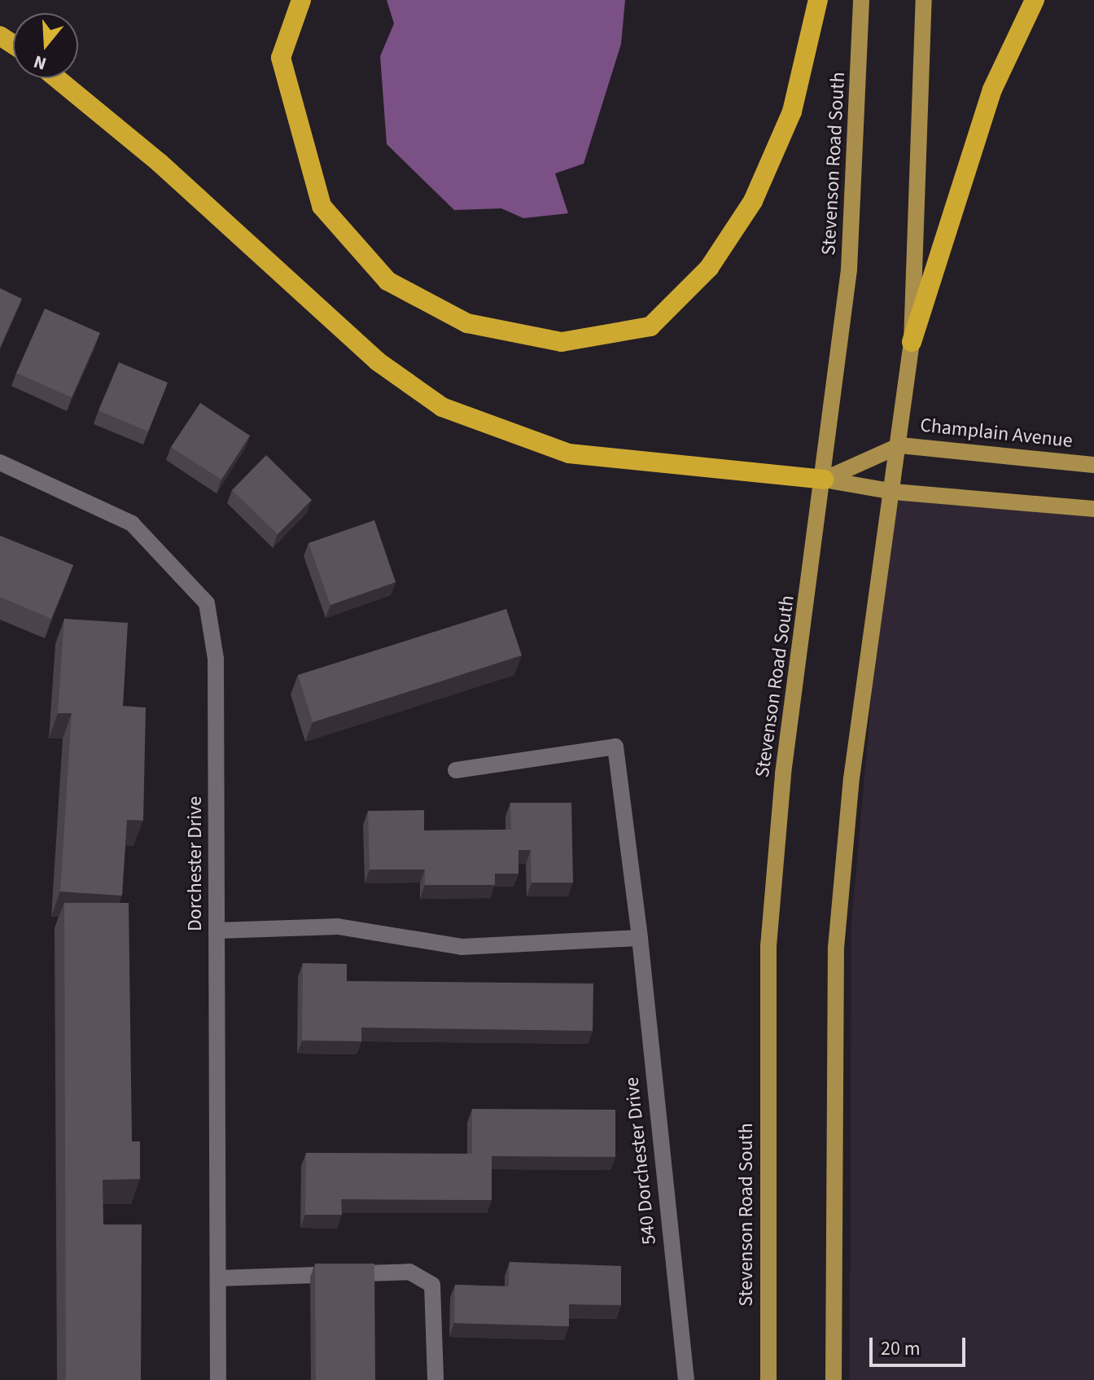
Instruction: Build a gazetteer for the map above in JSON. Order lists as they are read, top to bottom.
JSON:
{
  "streets": {
    "main road": ["Stevenson Road South", "Champlain Avenue"],
    "street": ["Dorchester Drive", "540 Dorchester Drive"]
  },
  "crossings": [
    ["Stevenson Road South", "Champlain Avenue"]
  ],
  "scale_bar": "20 m",
  "north": "bottom"
}
